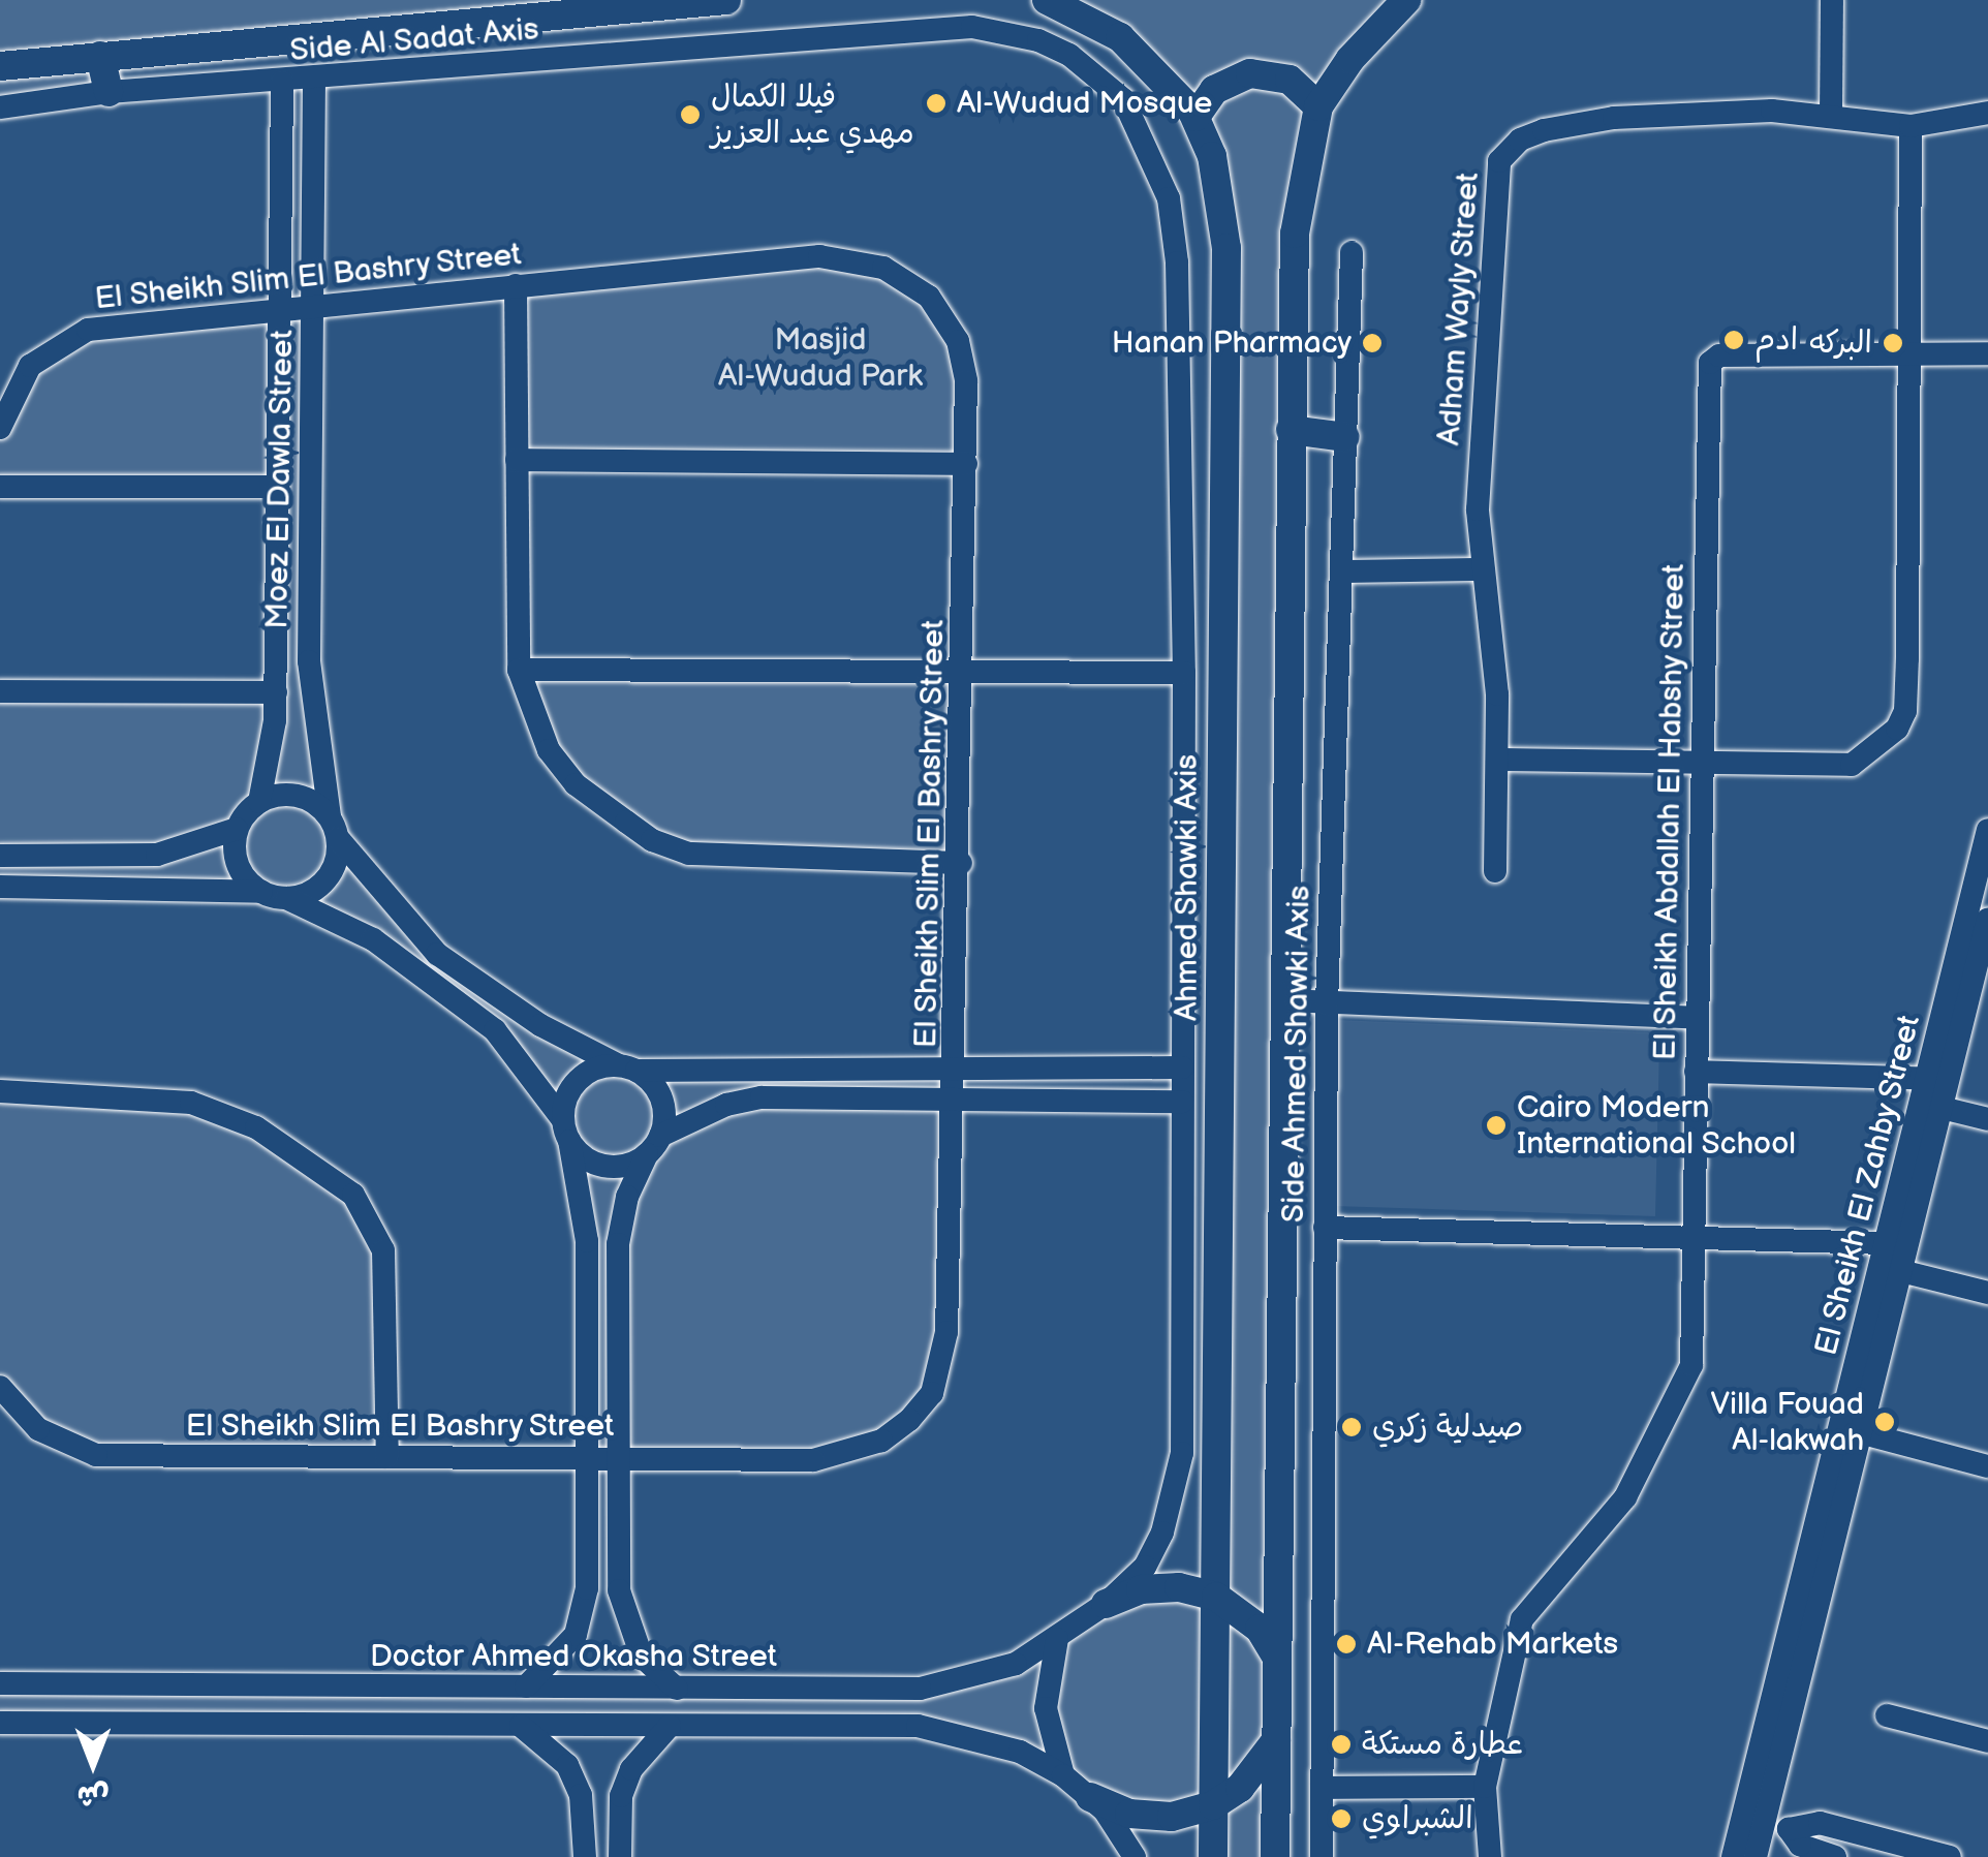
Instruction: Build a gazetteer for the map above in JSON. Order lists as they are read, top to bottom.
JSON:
{
  "streets": {
    "main road": ["Ahmed Shawki Axis"],
    "street": [
      "Side Al Sadat Axis",
      "El Sheikh Slim El Bashry Street",
      "Adham Wayly Street",
      "Moez El Dawla Street",
      "El Sheikh Abdallah El Habshy Street",
      "Side Ahmed Shawki Axis",
      "El Sheikh El Zahby Street",
      "Doctor Ahmed Okasha Street"
    ]
  },
  "crossings": [
    ["Side Al Sadat Axis", "Moez El Dawla Street"],
    ["El Sheikh Slim El Bashry Street", "Moez El Dawla Street"],
    ["Ahmed Shawki Axis", "Doctor Ahmed Okasha Street"]
  ],
  "parks": ["Masjid Al-Wudud Park"],
  "places": [
    "Al-Wudud Mosque",
    "فيلا الكمال مهدي عبد العزيز",
    "ادم",
    "Hanan Pharmacy",
    "البركه",
    "Cairo Modern International School",
    "Villa Fouad Al-lakwah",
    "صيدلية زكري",
    "Al-Rehab Markets",
    "عطارة مستكة",
    "الشبراوي"
  ],
  "north": "bottom"
}
